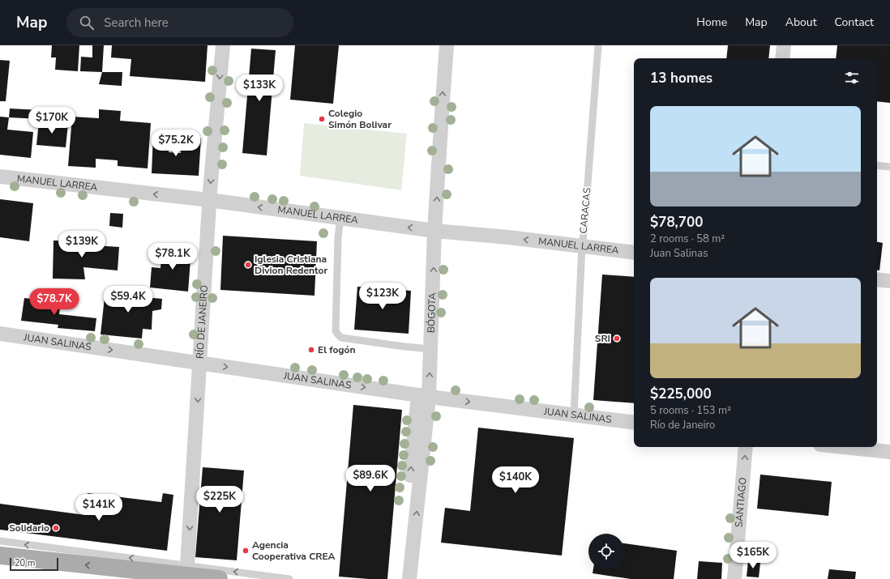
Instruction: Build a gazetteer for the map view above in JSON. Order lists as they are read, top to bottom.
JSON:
{
  "streets": {
    "street": [
      "MANUEL LARREA",
      "BÓGOTA",
      "RÍO DE JANEIRO",
      "JUAN SALINAS",
      "SANTIAGO"
    ],
    "lane": ["CARACAS"]
  },
  "crossings": [
    ["MANUEL LARREA", "CARACAS"],
    ["MANUEL LARREA", "BÓGOTA"],
    ["MANUEL LARREA", "RÍO DE JANEIRO"],
    ["CARACAS", "JUAN SALINAS"],
    ["BÓGOTA", "JUAN SALINAS"],
    ["RÍO DE JANEIRO", "JUAN SALINAS"]
  ],
  "one_way": [
    "MANUEL LARREA",
    "BÓGOTA",
    "RÍO DE JANEIRO",
    "JUAN SALINAS",
    "SANTIAGO"
  ],
  "places": [
    "Colegio Simón Bolivar",
    "Iglesia Cristiana Divion Redentor",
    "SRI",
    "El fogón",
    "Solidario",
    "Agencia Cooperativa CREA"
  ],
  "scale_bar": "20 m",
  "page": {
    "header": "Map",
    "search": "Search here",
    "nav": [
      "Home",
      "Map",
      "About",
      "Contact"
    ],
    "heading": "13 homes",
    "price": [
      "$133K",
      "$170K",
      "$75.2K",
      "$139K",
      "$78.1K",
      "$123K",
      "$59.4K",
      "$78.7K",
      "$89.6K",
      "$140K",
      "$225K",
      "$141K",
      "$165K"
    ],
    "list": [
      {
        "name": "$78,700",
        "note": "2 rooms · 58 m² · Juan Salinas"
      },
      {
        "name": "$225,000",
        "note": "5 rooms · 153 m² · Río de Janeiro"
      }
    ],
    "scale": "20 m"
  }
}
